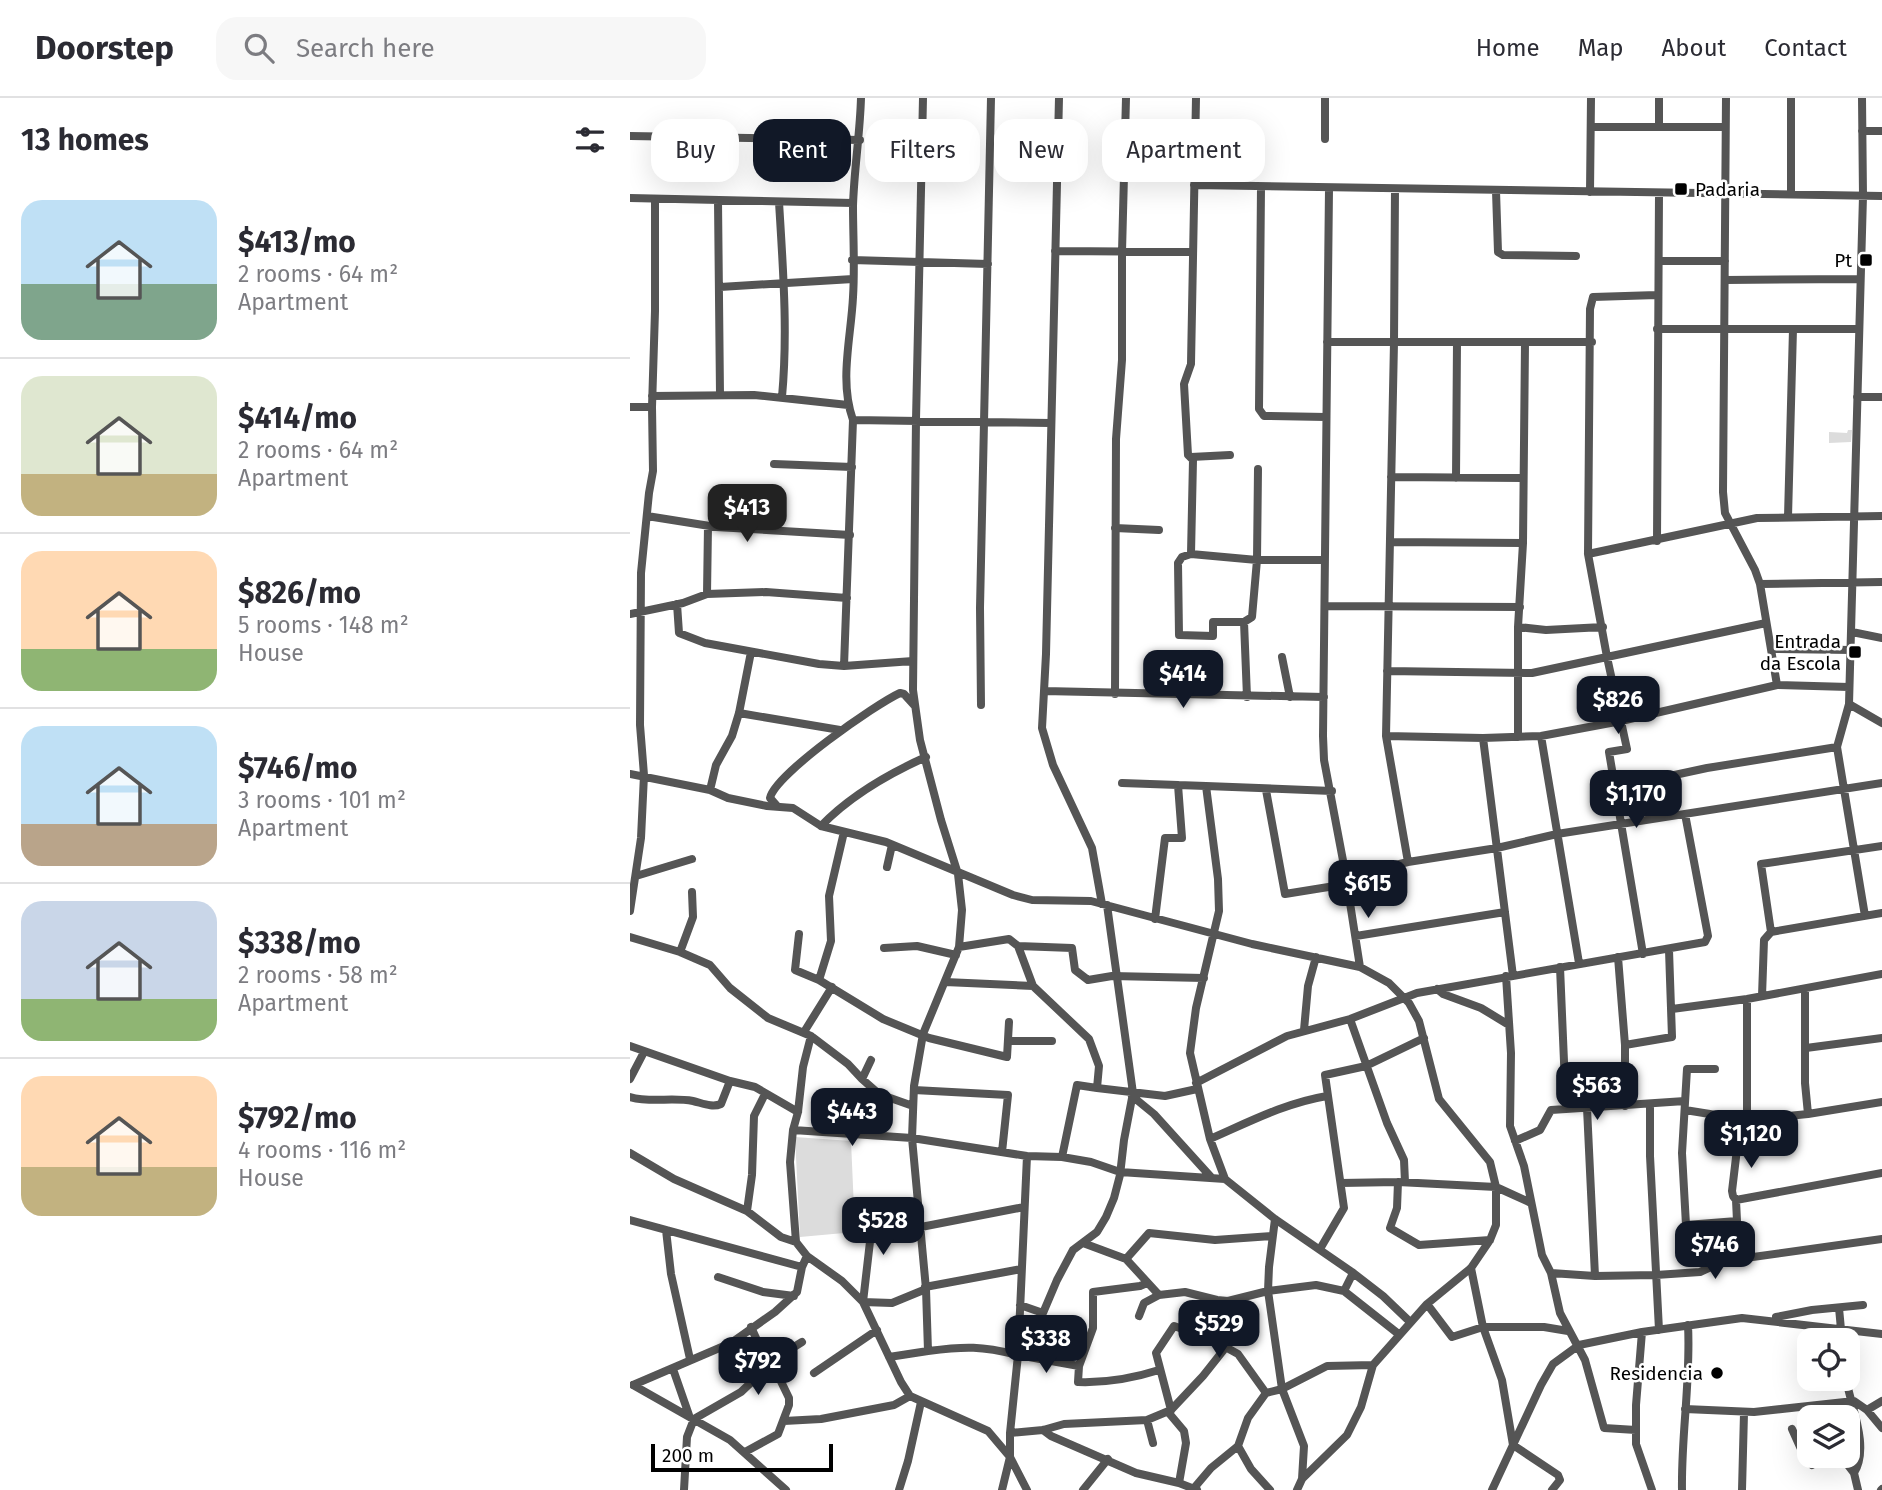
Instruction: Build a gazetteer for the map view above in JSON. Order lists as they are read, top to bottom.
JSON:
{
  "places": {
    "transit": ["Padaria", "Pt", "Entrada da Escola"],
    "other": ["Residencia"]
  },
  "scale_bar": "200 m",
  "page": {
    "header": "Doorstep",
    "search": "Search here",
    "nav": [
      "Home",
      "Map",
      "About",
      "Contact"
    ],
    "heading": "13 homes",
    "chip": [
      "Buy",
      "Rent",
      "Filters",
      "New",
      "Apartment"
    ],
    "list": [
      {
        "name": "$413/mo",
        "note": "2 rooms · 64 m² · Apartment"
      },
      {
        "name": "$414/mo",
        "note": "2 rooms · 64 m² · Apartment"
      },
      {
        "name": "$826/mo",
        "note": "5 rooms · 148 m² · House"
      },
      {
        "name": "$746/mo",
        "note": "3 rooms · 101 m² · Apartment"
      },
      {
        "name": "$338/mo",
        "note": "2 rooms · 58 m² · Apartment"
      },
      {
        "name": "$792/mo",
        "note": "4 rooms · 116 m² · House"
      }
    ],
    "price": [
      "$413",
      "$414",
      "$826",
      "$1,170",
      "$615",
      "$563",
      "$443",
      "$1,120",
      "$528",
      "$746",
      "$529",
      "$338",
      "$792"
    ],
    "scale": "200 m"
  }
}
